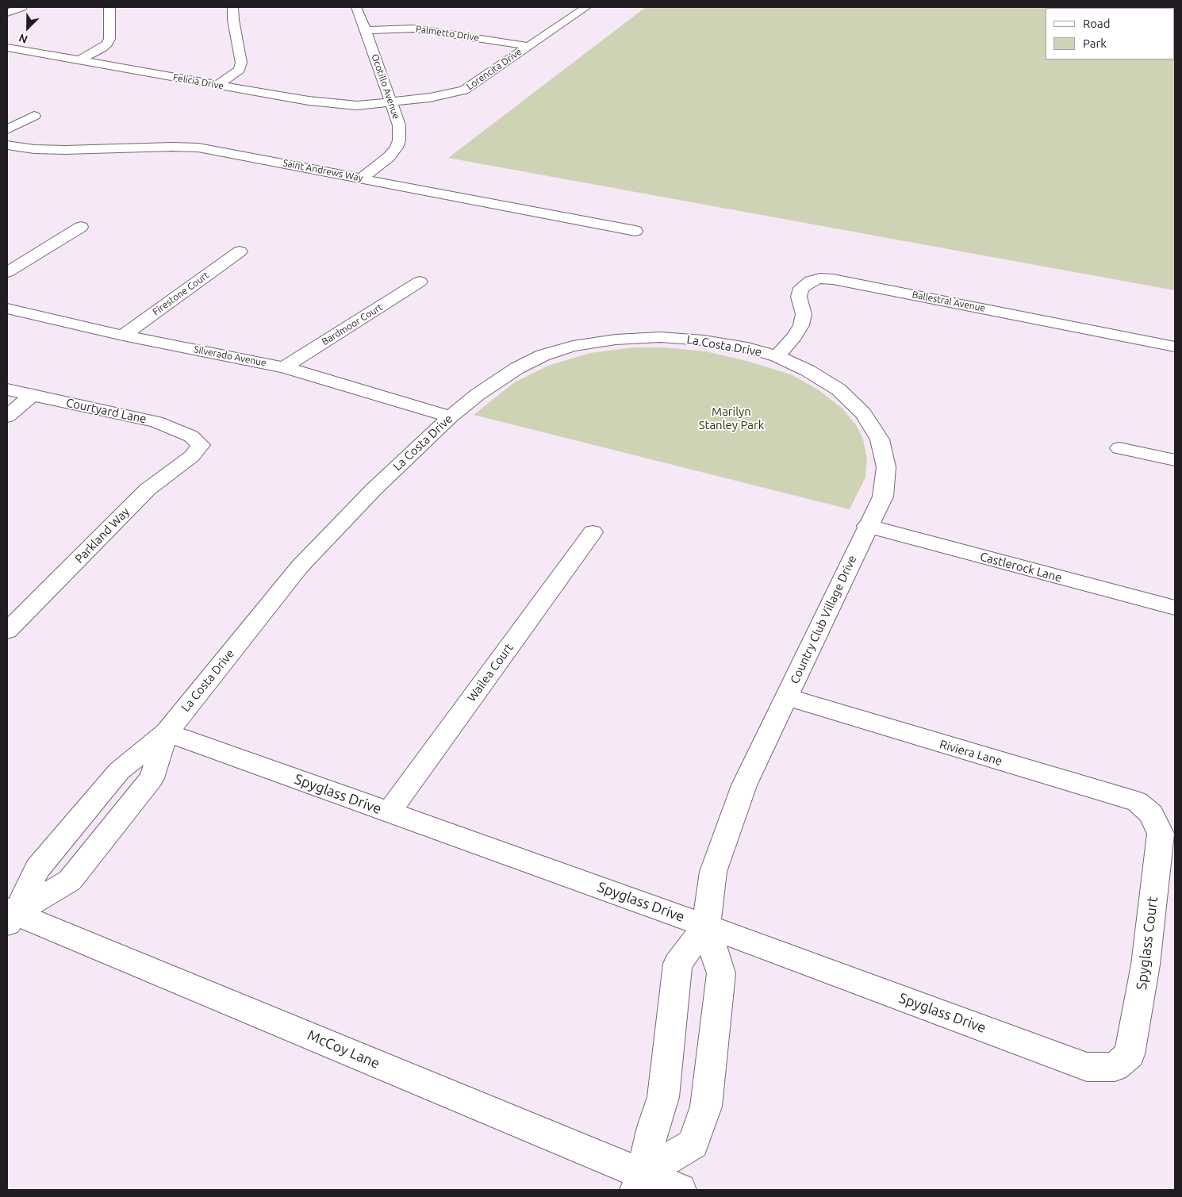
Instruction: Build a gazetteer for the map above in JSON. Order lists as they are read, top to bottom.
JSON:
{
  "streets": {
    "street": [
      "Palmetto Drive",
      "Lorencita Drive",
      "Felicia Drive",
      "Ocotillo Avenue",
      "Saint Andrews Way",
      "Firestone Court",
      "Ballestral Avenue",
      "Bardmoor Court",
      "La Costa Drive",
      "Silverado Avenue",
      "Courtyard Lane",
      "Parkland Way",
      "Castlerock Lane",
      "Country Club Village Drive",
      "Wailea Court",
      "Riviera Lane",
      "Spyglass Drive",
      "Spyglass Court",
      "McCoy Lane"
    ]
  },
  "crossings": [
    ["Palmetto Drive", "Lorencita Drive"],
    ["Palmetto Drive", "Ocotillo Avenue"],
    ["Lorencita Drive", "Felicia Drive"],
    ["Lorencita Drive", "Ocotillo Avenue"],
    ["Felicia Drive", "Ocotillo Avenue"],
    ["Ocotillo Avenue", "Saint Andrews Way"],
    ["Firestone Court", "Silverado Avenue"],
    ["Ballestral Avenue", "La Costa Drive"],
    ["Ballestral Avenue", "Country Club Village Drive"],
    ["Bardmoor Court", "Silverado Avenue"],
    ["La Costa Drive", "Silverado Avenue"],
    ["La Costa Drive", "Country Club Village Drive"],
    ["La Costa Drive", "Spyglass Drive"],
    ["La Costa Drive", "McCoy Lane"],
    ["Courtyard Lane", "Parkland Way"],
    ["Castlerock Lane", "Country Club Village Drive"],
    ["Country Club Village Drive", "Riviera Lane"],
    ["Country Club Village Drive", "Spyglass Drive"],
    ["Country Club Village Drive", "McCoy Lane"],
    ["Wailea Court", "Spyglass Drive"],
    ["Riviera Lane", "Spyglass Court"],
    ["Spyglass Drive", "Spyglass Court"]
  ],
  "parks": ["Marilyn Stanley Park"],
  "legend": ["Road", "Park"],
  "north": "bottom left"
}
